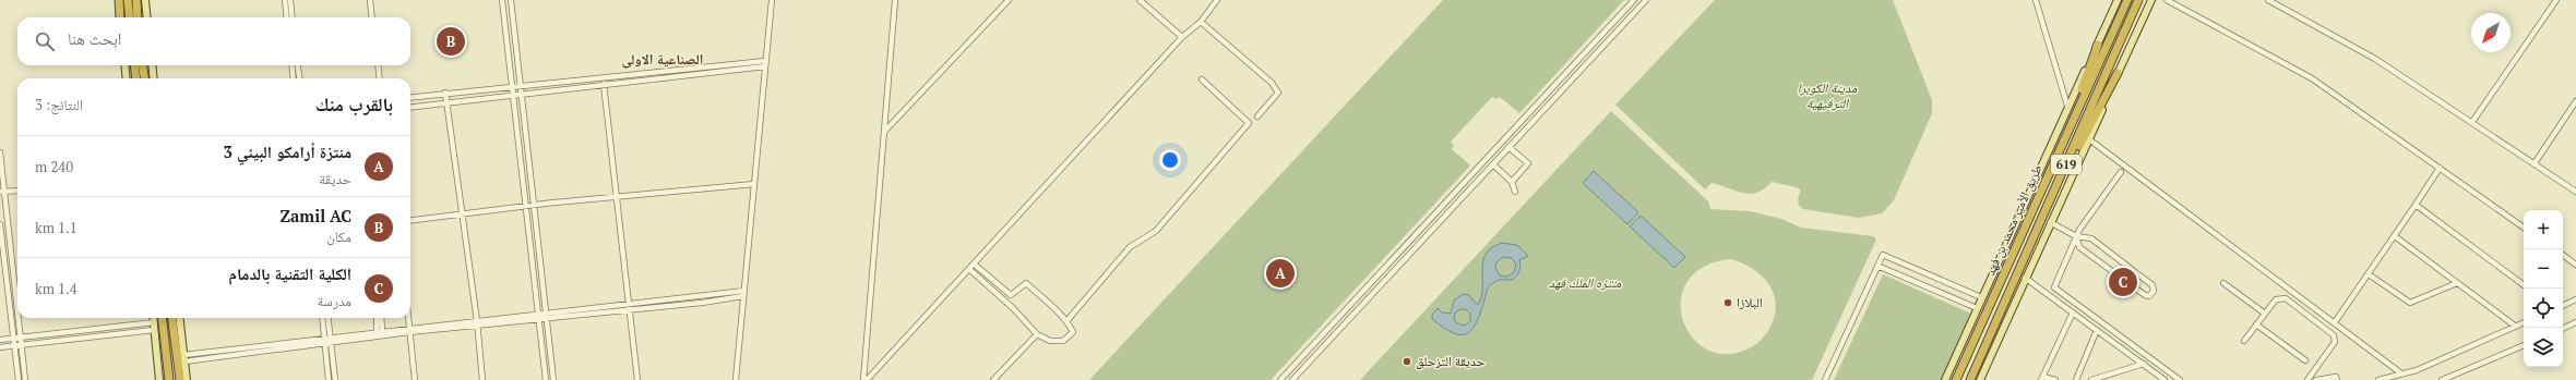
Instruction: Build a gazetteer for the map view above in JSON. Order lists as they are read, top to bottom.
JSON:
{
  "streets": {
    "highway": ["619", "طريق الأمير محمد بن فهد"]
  },
  "districts": ["الصناعية الاولى"],
  "parks": ["مدينة الكوبرا الترفيهية", "منتزه الملك فهد"],
  "places": ["البلازا", "حديقة التزحلق"],
  "north": "bottom left",
  "page": {
    "search": "ابحث هنا",
    "pins": ["B", "A", "C"],
    "heading": ["بالقرب منك", "النتائج: 3"],
    "list": [
      {
        "mark": "A",
        "name": "منتزة أرامكو البيئي 3",
        "note": "حديقة",
        "value": "240 m"
      },
      {
        "mark": "B",
        "name": "Zamil AC",
        "note": "مكان",
        "value": "1.1 km"
      },
      {
        "mark": "C",
        "name": "الكلية التقنية بالدمام",
        "note": "مدرسة",
        "value": "1.4 km"
      }
    ],
    "map_buttons": ["+", "−"]
  }
}
